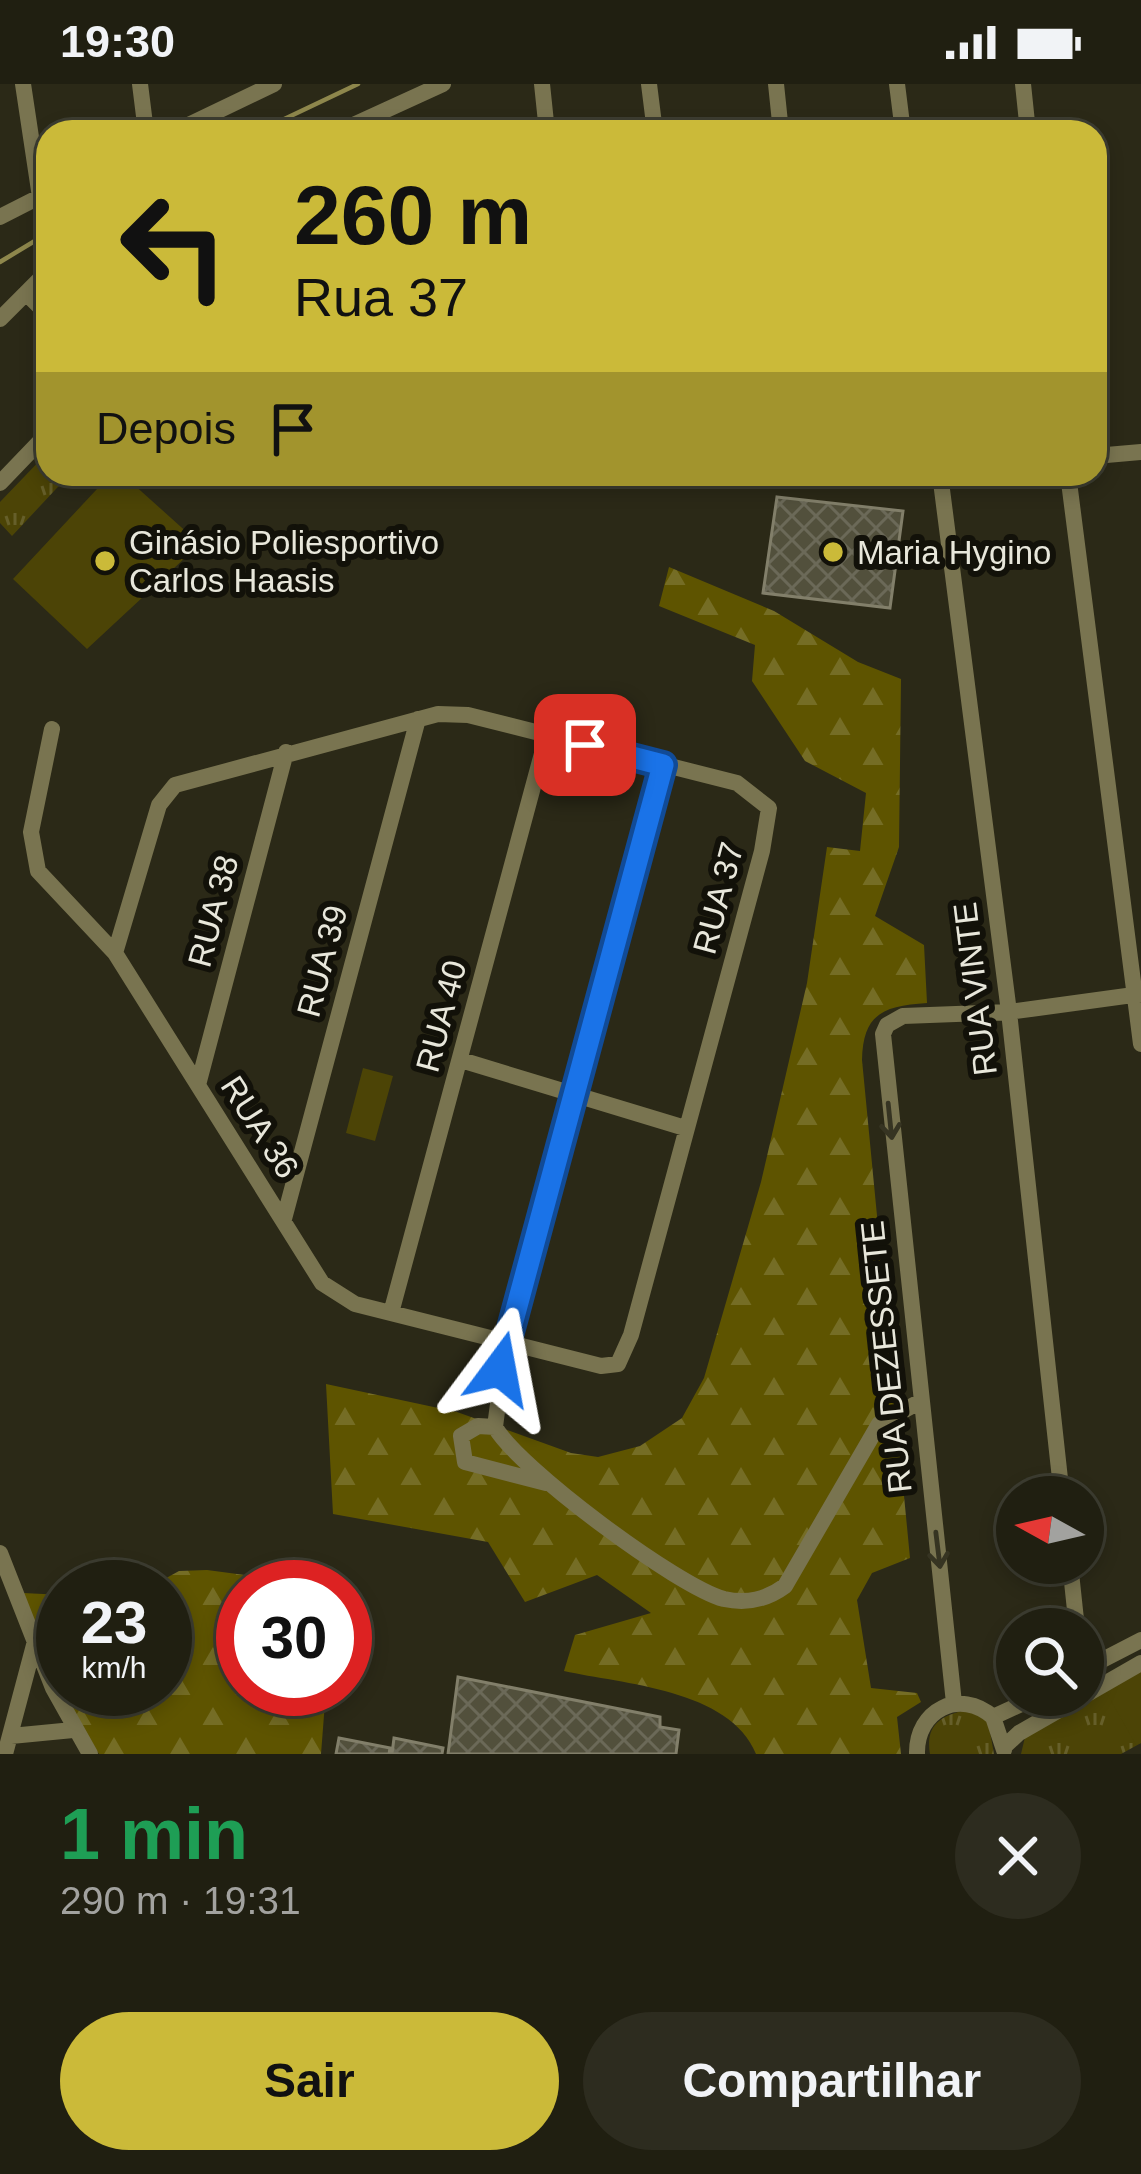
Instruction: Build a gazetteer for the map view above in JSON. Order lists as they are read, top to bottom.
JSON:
{
  "streets": {
    "street": [
      "RUA 37",
      "RUA 38",
      "RUA 39",
      "RUA VINTE",
      "RUA 40",
      "RUA 36",
      "RUA DEZESSETE"
    ]
  },
  "crossings": [
    ["RUA 37", "RUA 38"],
    ["RUA 37", "RUA 39"],
    ["RUA 37", "RUA 40"],
    ["RUA 37", "RUA 36"],
    ["RUA 38", "RUA 36"],
    ["RUA 39", "RUA 36"],
    ["RUA VINTE", "RUA DEZESSETE"],
    ["RUA 40", "RUA 36"]
  ],
  "one_way": ["RUA DEZESSETE"],
  "places": ["Maria Hygino", "Ginásio Poliesportivo Carlos Haasis"],
  "north": "left",
  "page": {
    "status": "19:30",
    "turn": ["260 m", "Rua 37"],
    "then": "Depois",
    "speed": "23 km/h",
    "limit": "30",
    "heading": ["1 min", "290 m · 19:31"],
    "buttons": ["Sair", "Compartilhar"]
  }
}
